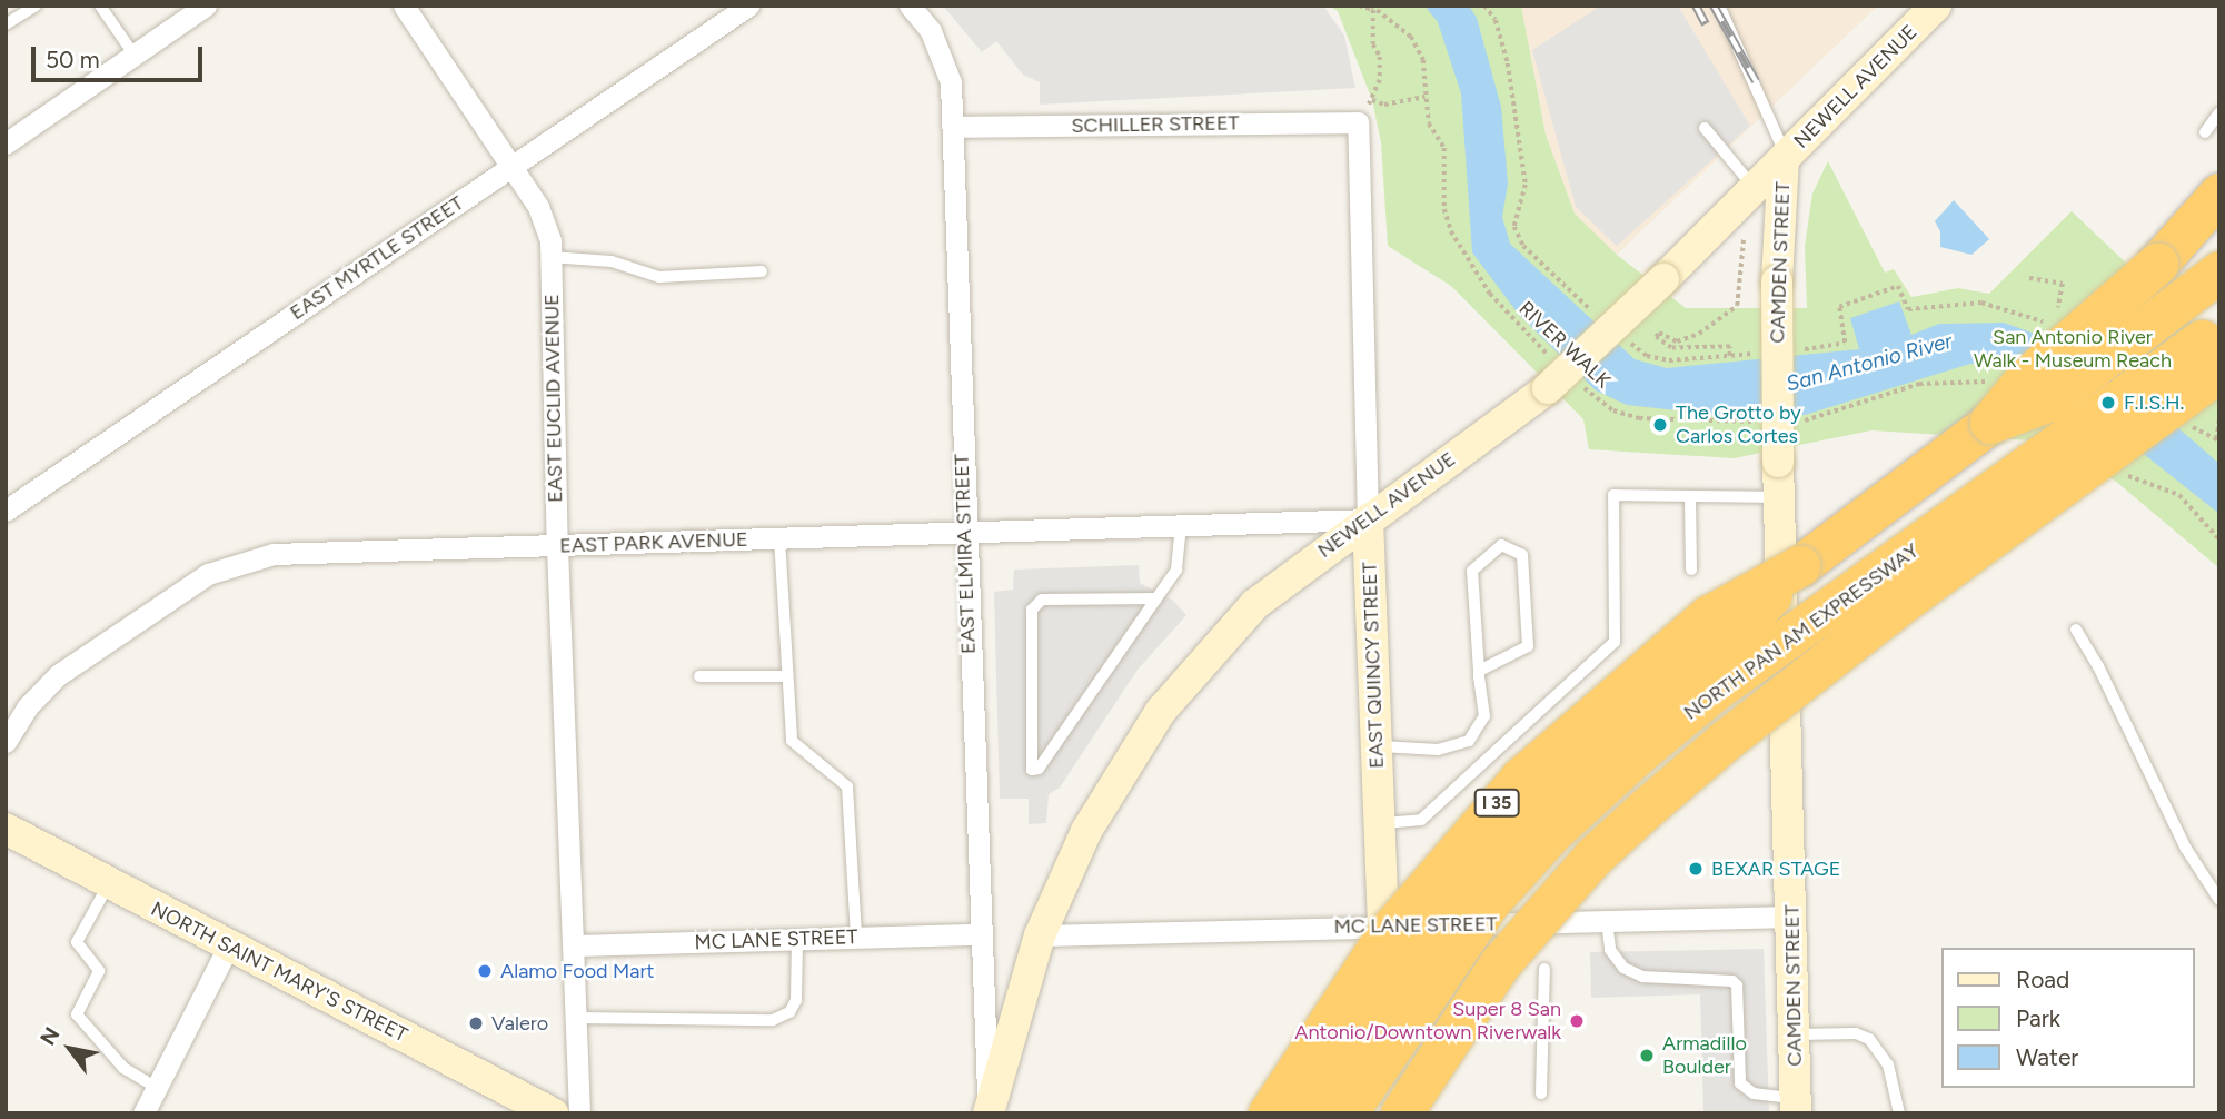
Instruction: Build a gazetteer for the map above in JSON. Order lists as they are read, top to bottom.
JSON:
{
  "streets": {
    "highway": ["NORTH PAN AM EXPRESSWAY", "I 35"],
    "main road": [
      "NEWELL AVENUE",
      "CAMDEN STREET",
      "EAST QUINCY STREET",
      "NORTH SAINT MARY'S STREET"
    ],
    "street": [
      "SCHILLER STREET",
      "EAST MYRTLE STREET",
      "EAST EUCLID AVENUE",
      "EAST PARK AVENUE",
      "EAST ELMIRA STREET",
      "MC LANE STREET"
    ],
    "path": ["RIVER WALK"]
  },
  "crossings": [
    ["NEWELL AVENUE", "CAMDEN STREET"],
    ["NEWELL AVENUE", "RIVER WALK"],
    ["NEWELL AVENUE", "EAST PARK AVENUE"],
    ["NEWELL AVENUE", "EAST ELMIRA STREET"],
    ["NEWELL AVENUE", "EAST QUINCY STREET"],
    ["NEWELL AVENUE", "MC LANE STREET"],
    ["SCHILLER STREET", "EAST ELMIRA STREET"],
    ["SCHILLER STREET", "EAST QUINCY STREET"],
    ["EAST MYRTLE STREET", "EAST EUCLID AVENUE"],
    ["CAMDEN STREET", "MC LANE STREET"],
    ["EAST EUCLID AVENUE", "EAST PARK AVENUE"],
    ["EAST EUCLID AVENUE", "MC LANE STREET"],
    ["EAST PARK AVENUE", "EAST ELMIRA STREET"],
    ["EAST PARK AVENUE", "EAST QUINCY STREET"],
    ["EAST ELMIRA STREET", "MC LANE STREET"],
    ["EAST QUINCY STREET", "MC LANE STREET"]
  ],
  "water": ["San Antonio River"],
  "parks": ["San Antonio River Walk - Museum Reach"],
  "places": [
    "F.I.S.H.",
    "The Grotto by Carlos Cortes",
    "BEXAR STAGE",
    "Alamo Food Mart",
    "Super 8 San Antonio/Downtown Riverwalk",
    "Valero",
    "Armadillo Boulder"
  ],
  "legend": ["Road", "Park", "Water"],
  "scale_bar": "50 m",
  "north": "top left"
}
